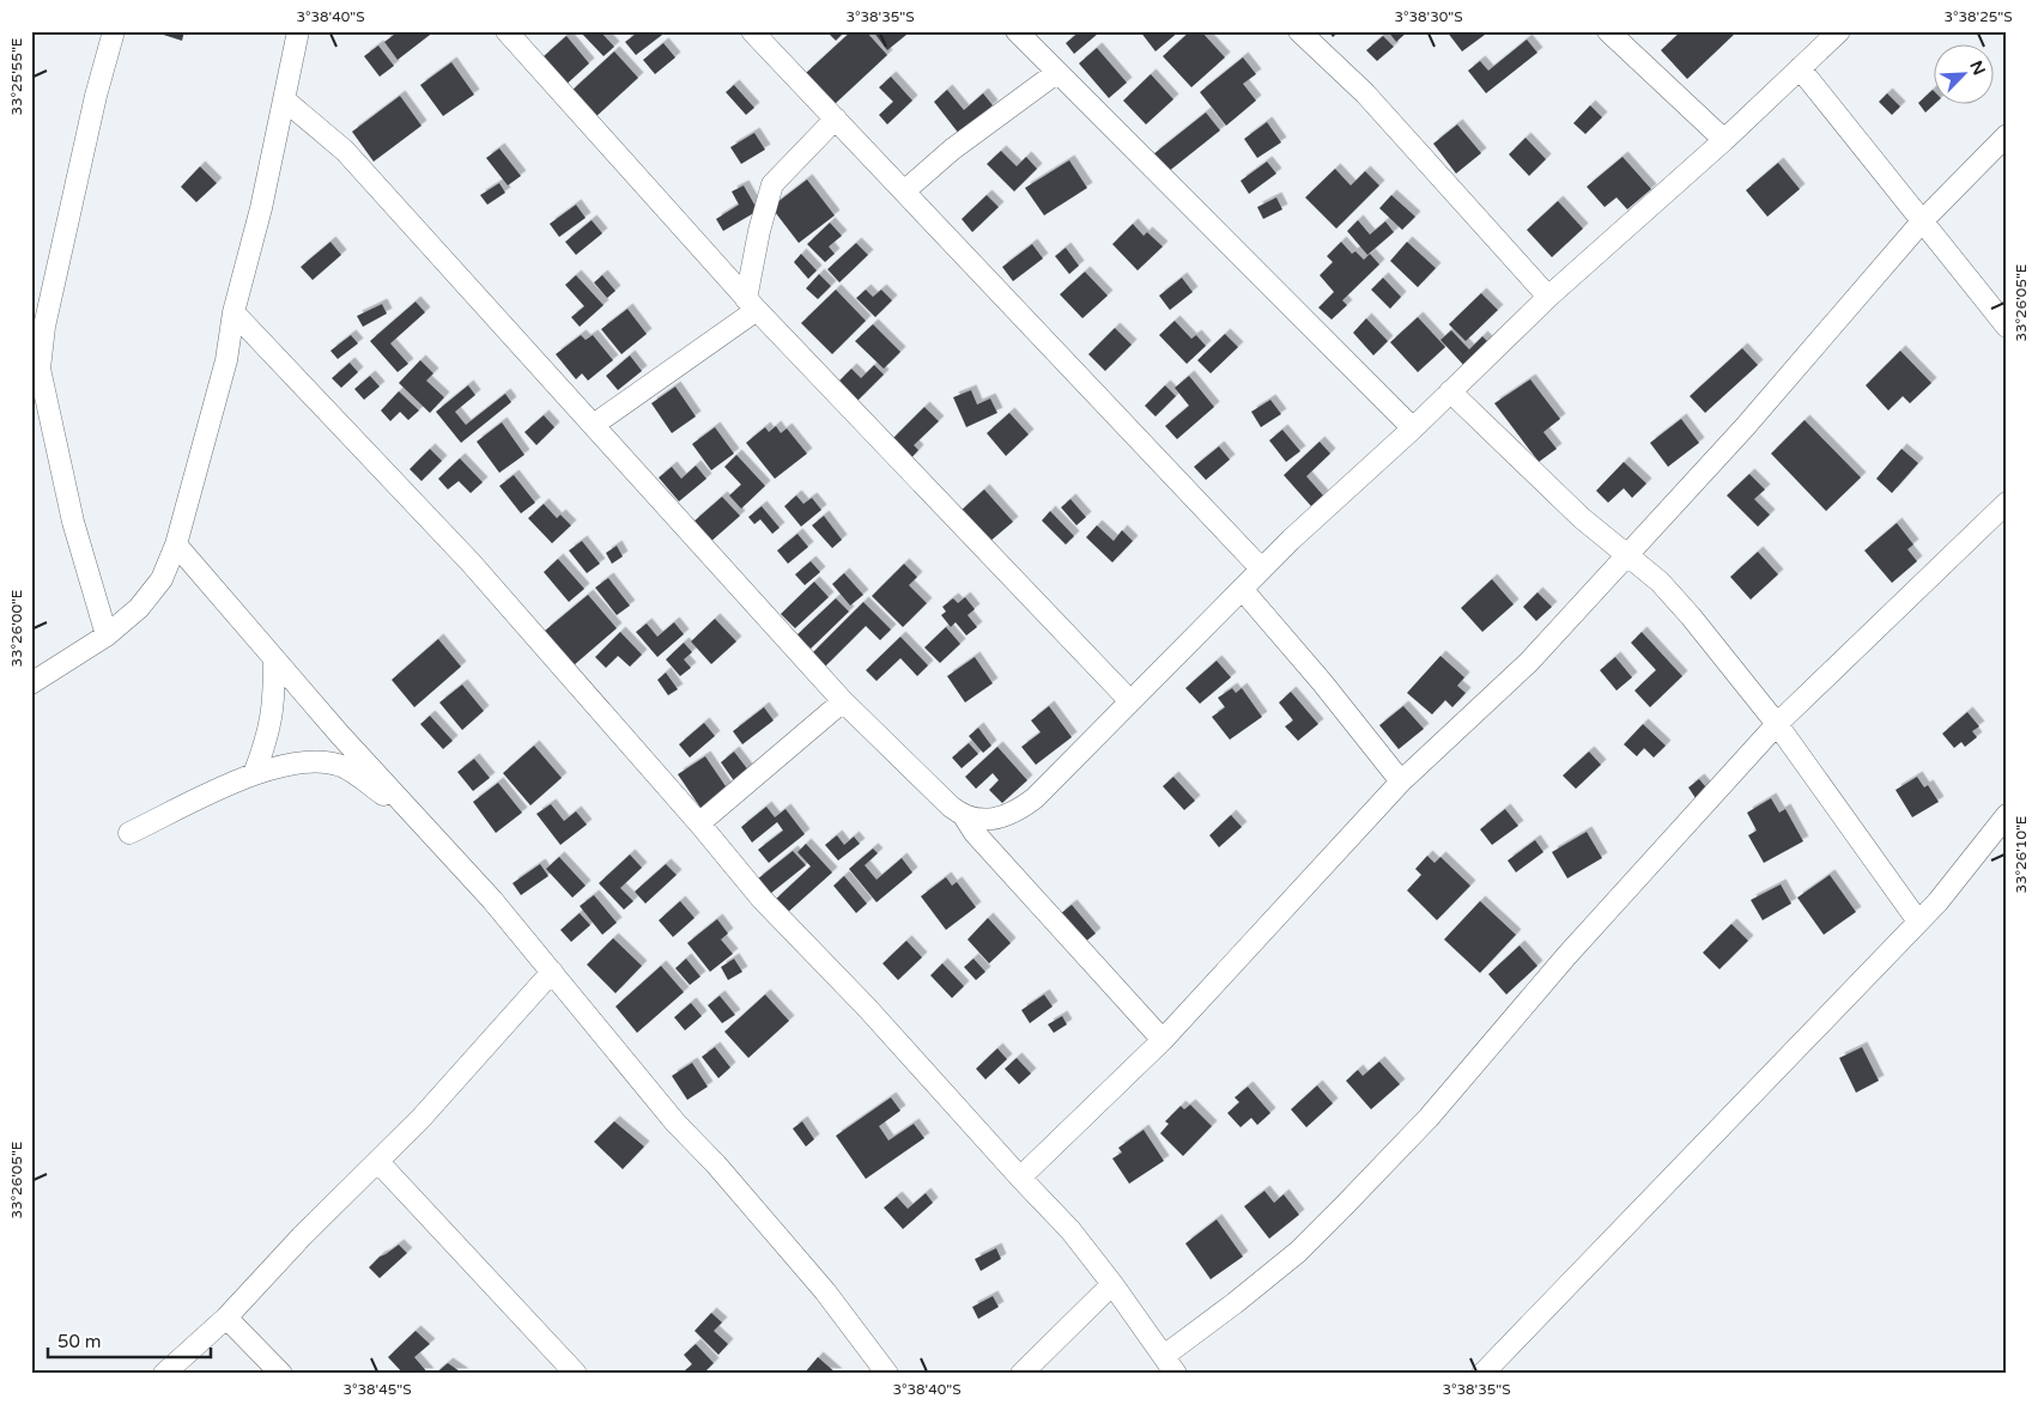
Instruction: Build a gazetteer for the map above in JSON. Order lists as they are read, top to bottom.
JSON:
{
  "scale_bar": "50 m",
  "north": "top right",
  "coordinates": [
    "3°38'40\"S",
    "3°38'35\"S",
    "3°38'30\"S",
    "3°38'25\"S",
    "33°25'55\"E",
    "33°26'05\"E",
    "33°26'00\"E",
    "33°26'10\"E",
    "3°38'45\"S"
  ]
}
